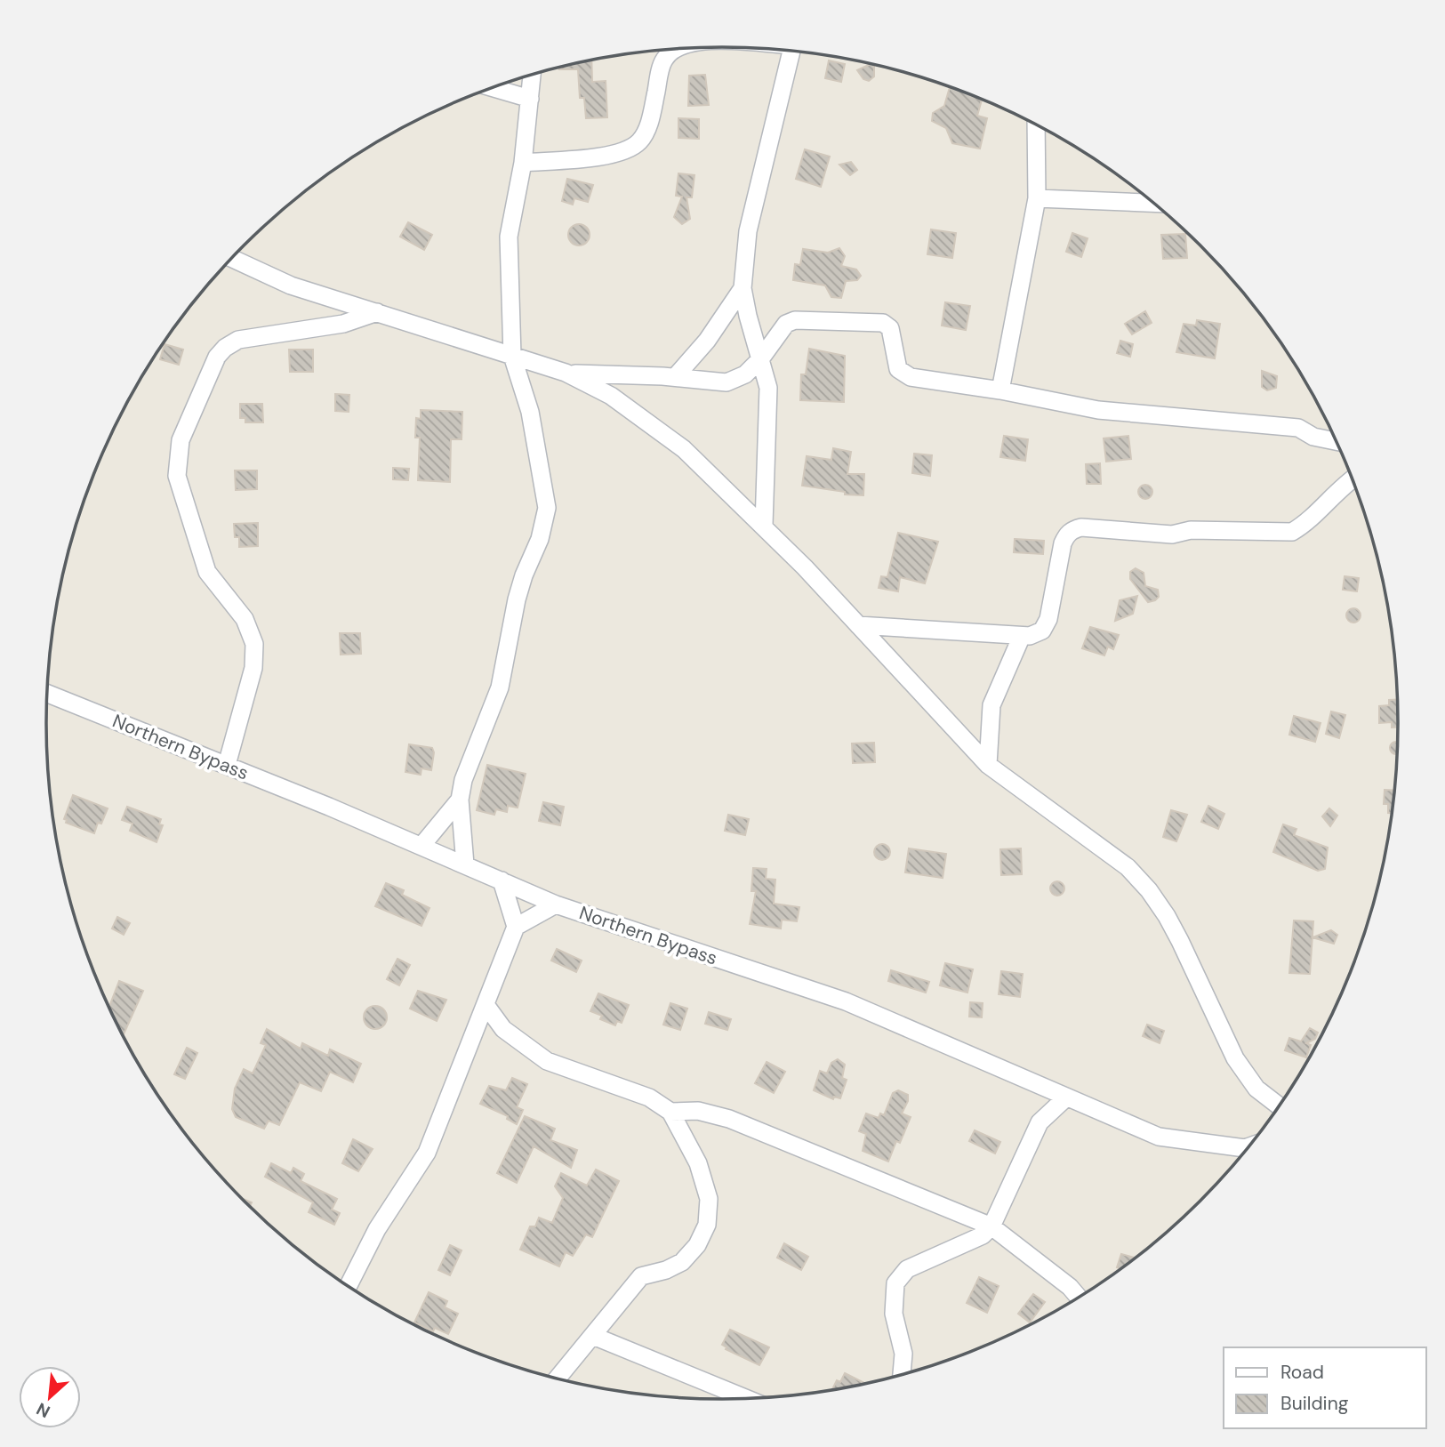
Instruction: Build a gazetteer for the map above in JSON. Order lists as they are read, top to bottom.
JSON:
{
  "streets": {
    "street": ["Northern Bypass"]
  },
  "legend": ["Road", "Building"],
  "north": "bottom left"
}
